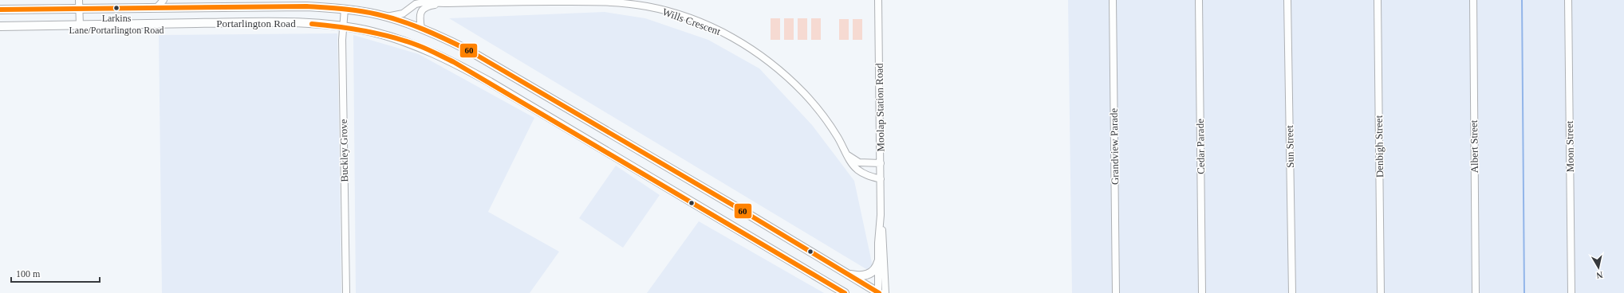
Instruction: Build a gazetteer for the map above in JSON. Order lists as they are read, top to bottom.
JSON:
{
  "streets": {
    "main road": ["Portarlington Road"],
    "street": [
      "Wills Crescent",
      "Moolap Station Road",
      "Grandview Parade",
      "Cedar Parade",
      "Sun Street",
      "Denbigh Street",
      "Albert Street",
      "Moon Street",
      "Buckley Grove"
    ]
  },
  "crossings": [
    ["Wills Crescent", "Portarlington Road"],
    ["Wills Crescent", "Moolap Station Road"],
    ["Portarlington Road", "Moolap Station Road"],
    ["Portarlington Road", "Buckley Grove"]
  ],
  "places": ["Larkins Lane/Portarlington Road"],
  "lines": ["transit line 60"],
  "scale_bar": "100 m",
  "north": "bottom"
}
